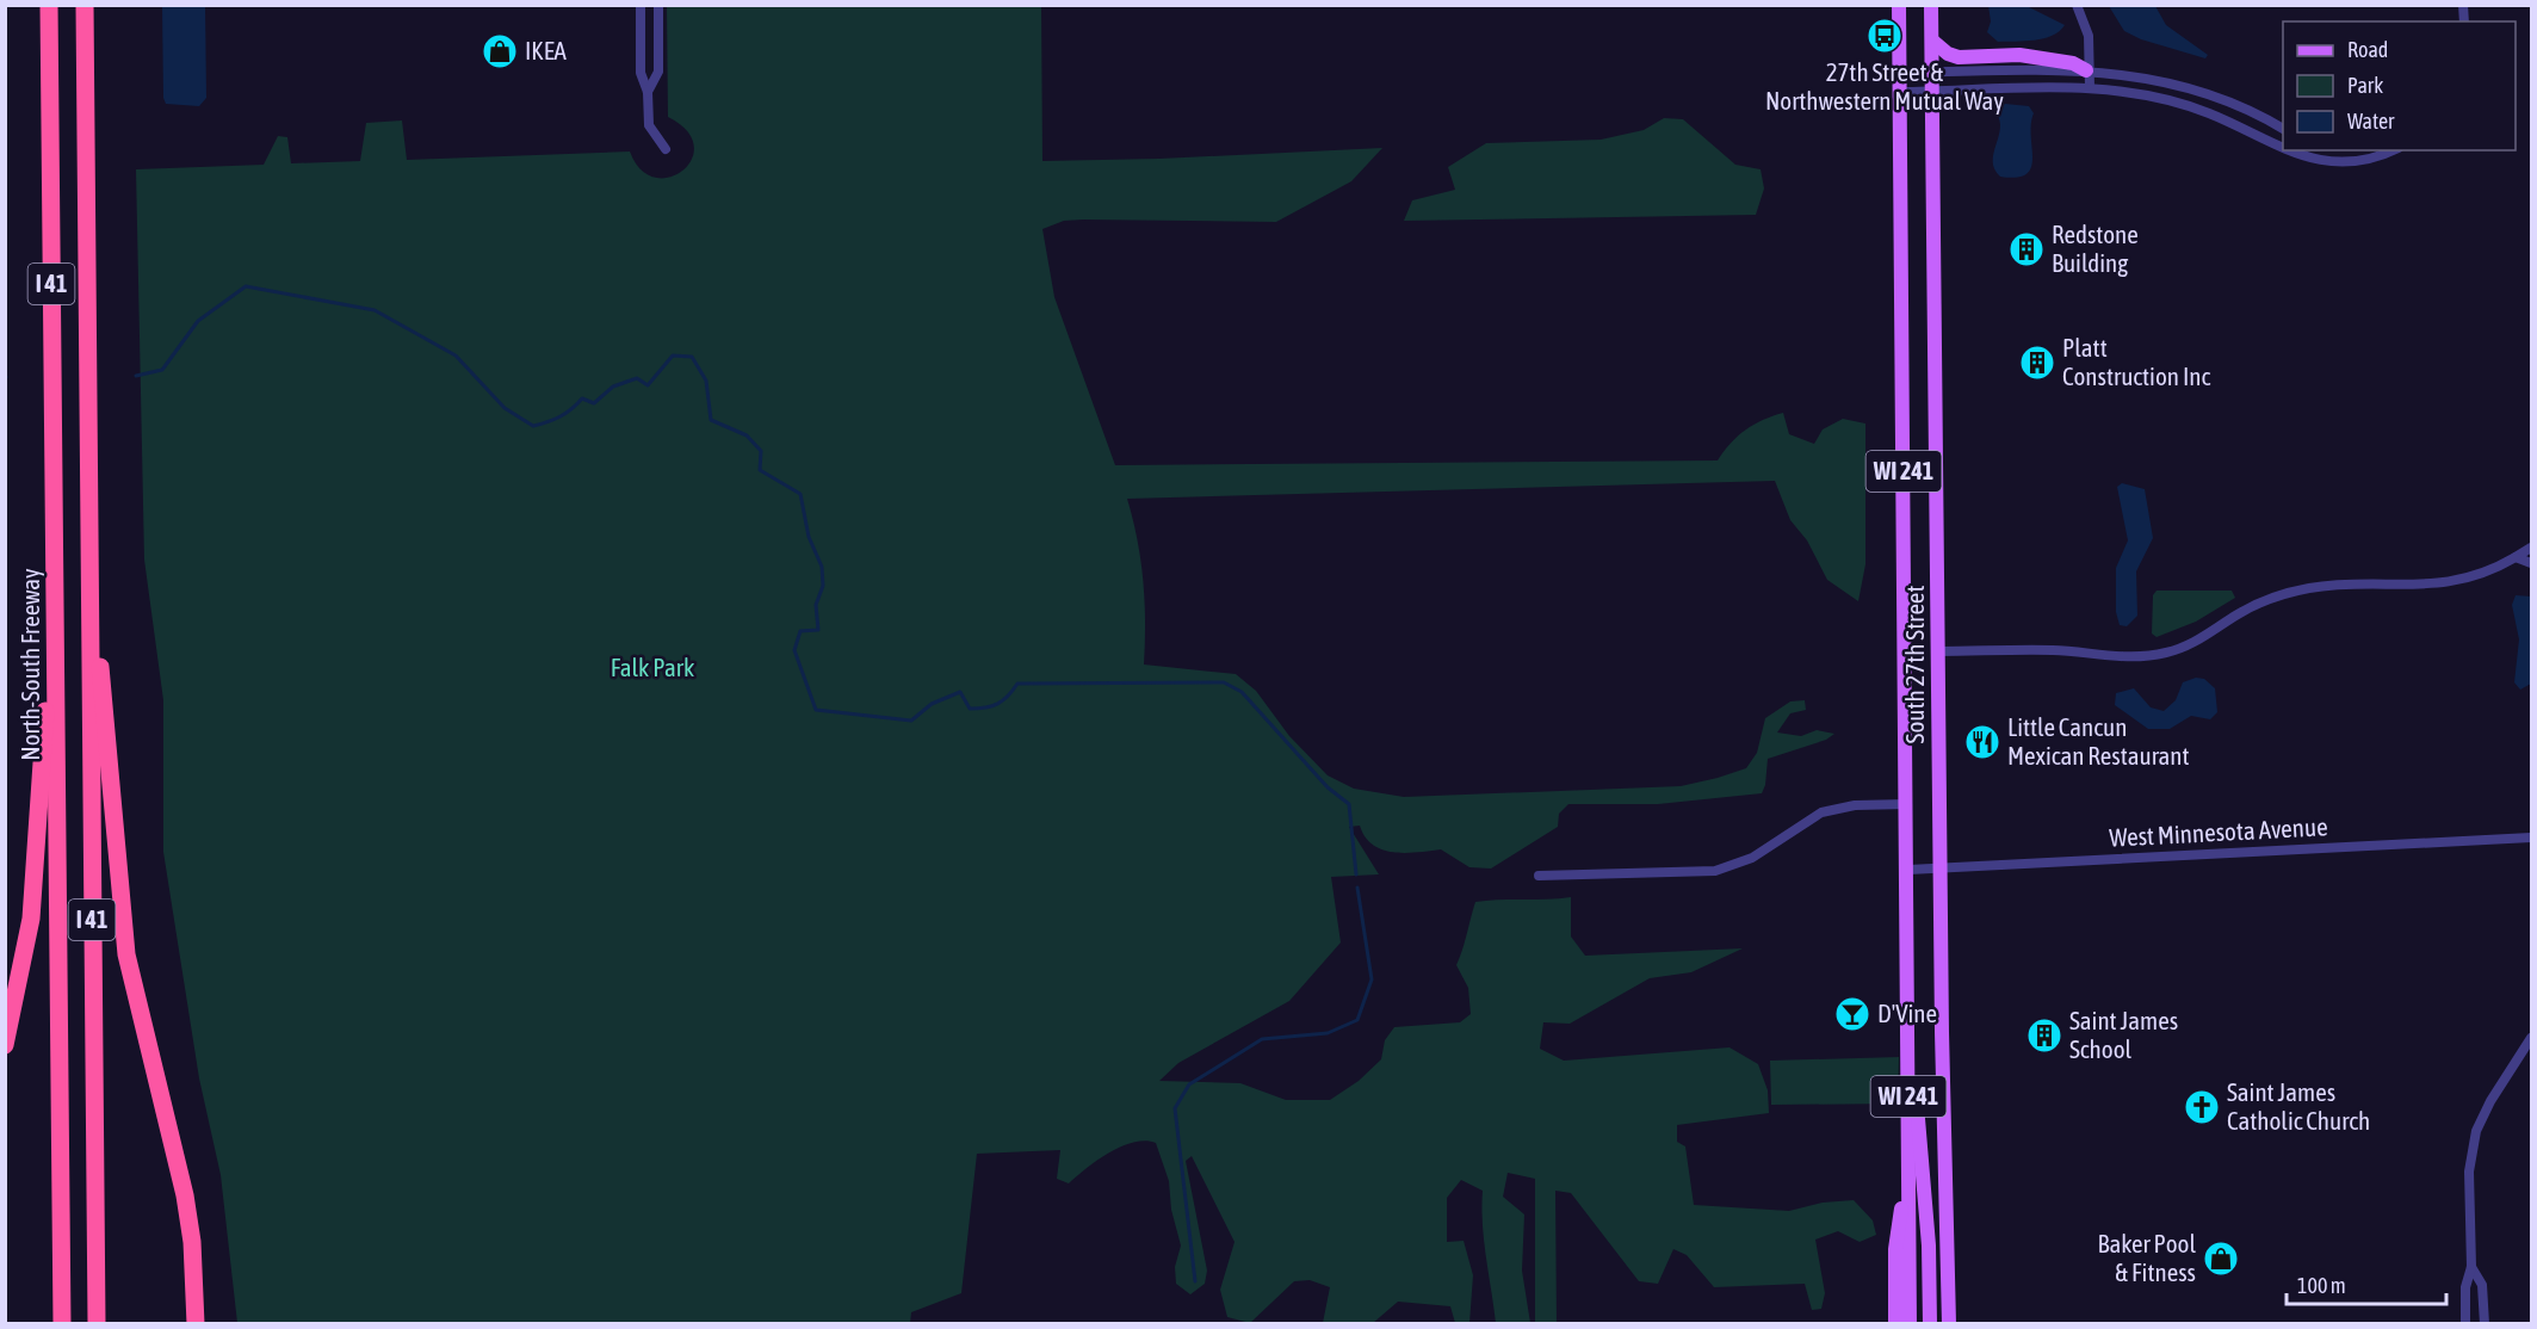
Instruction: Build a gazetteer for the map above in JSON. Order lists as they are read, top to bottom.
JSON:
{
  "streets": {
    "highway": ["I 41", "North-South Freeway"],
    "main road": ["WI 241", "South 27th Street"],
    "street": ["West Minnesota Avenue"]
  },
  "crossings": [
    ["South 27th Street", "West Minnesota Avenue"]
  ],
  "parks": ["Falk Park"],
  "places": {
    "bus stop": ["27th Street & Northwestern Mutual Way"],
    "shop": ["IKEA", "Baker Pool & Fitness"],
    "building": ["Redstone Building", "Platt Construction Inc", "Saint James School"],
    "restaurant": ["Little Cancun Mexican Restaurant"],
    "bar": ["D'Vine"],
    "church": ["Saint James Catholic Church"]
  },
  "legend": ["Road", "Park", "Water"],
  "scale_bar": "100 m"
}
